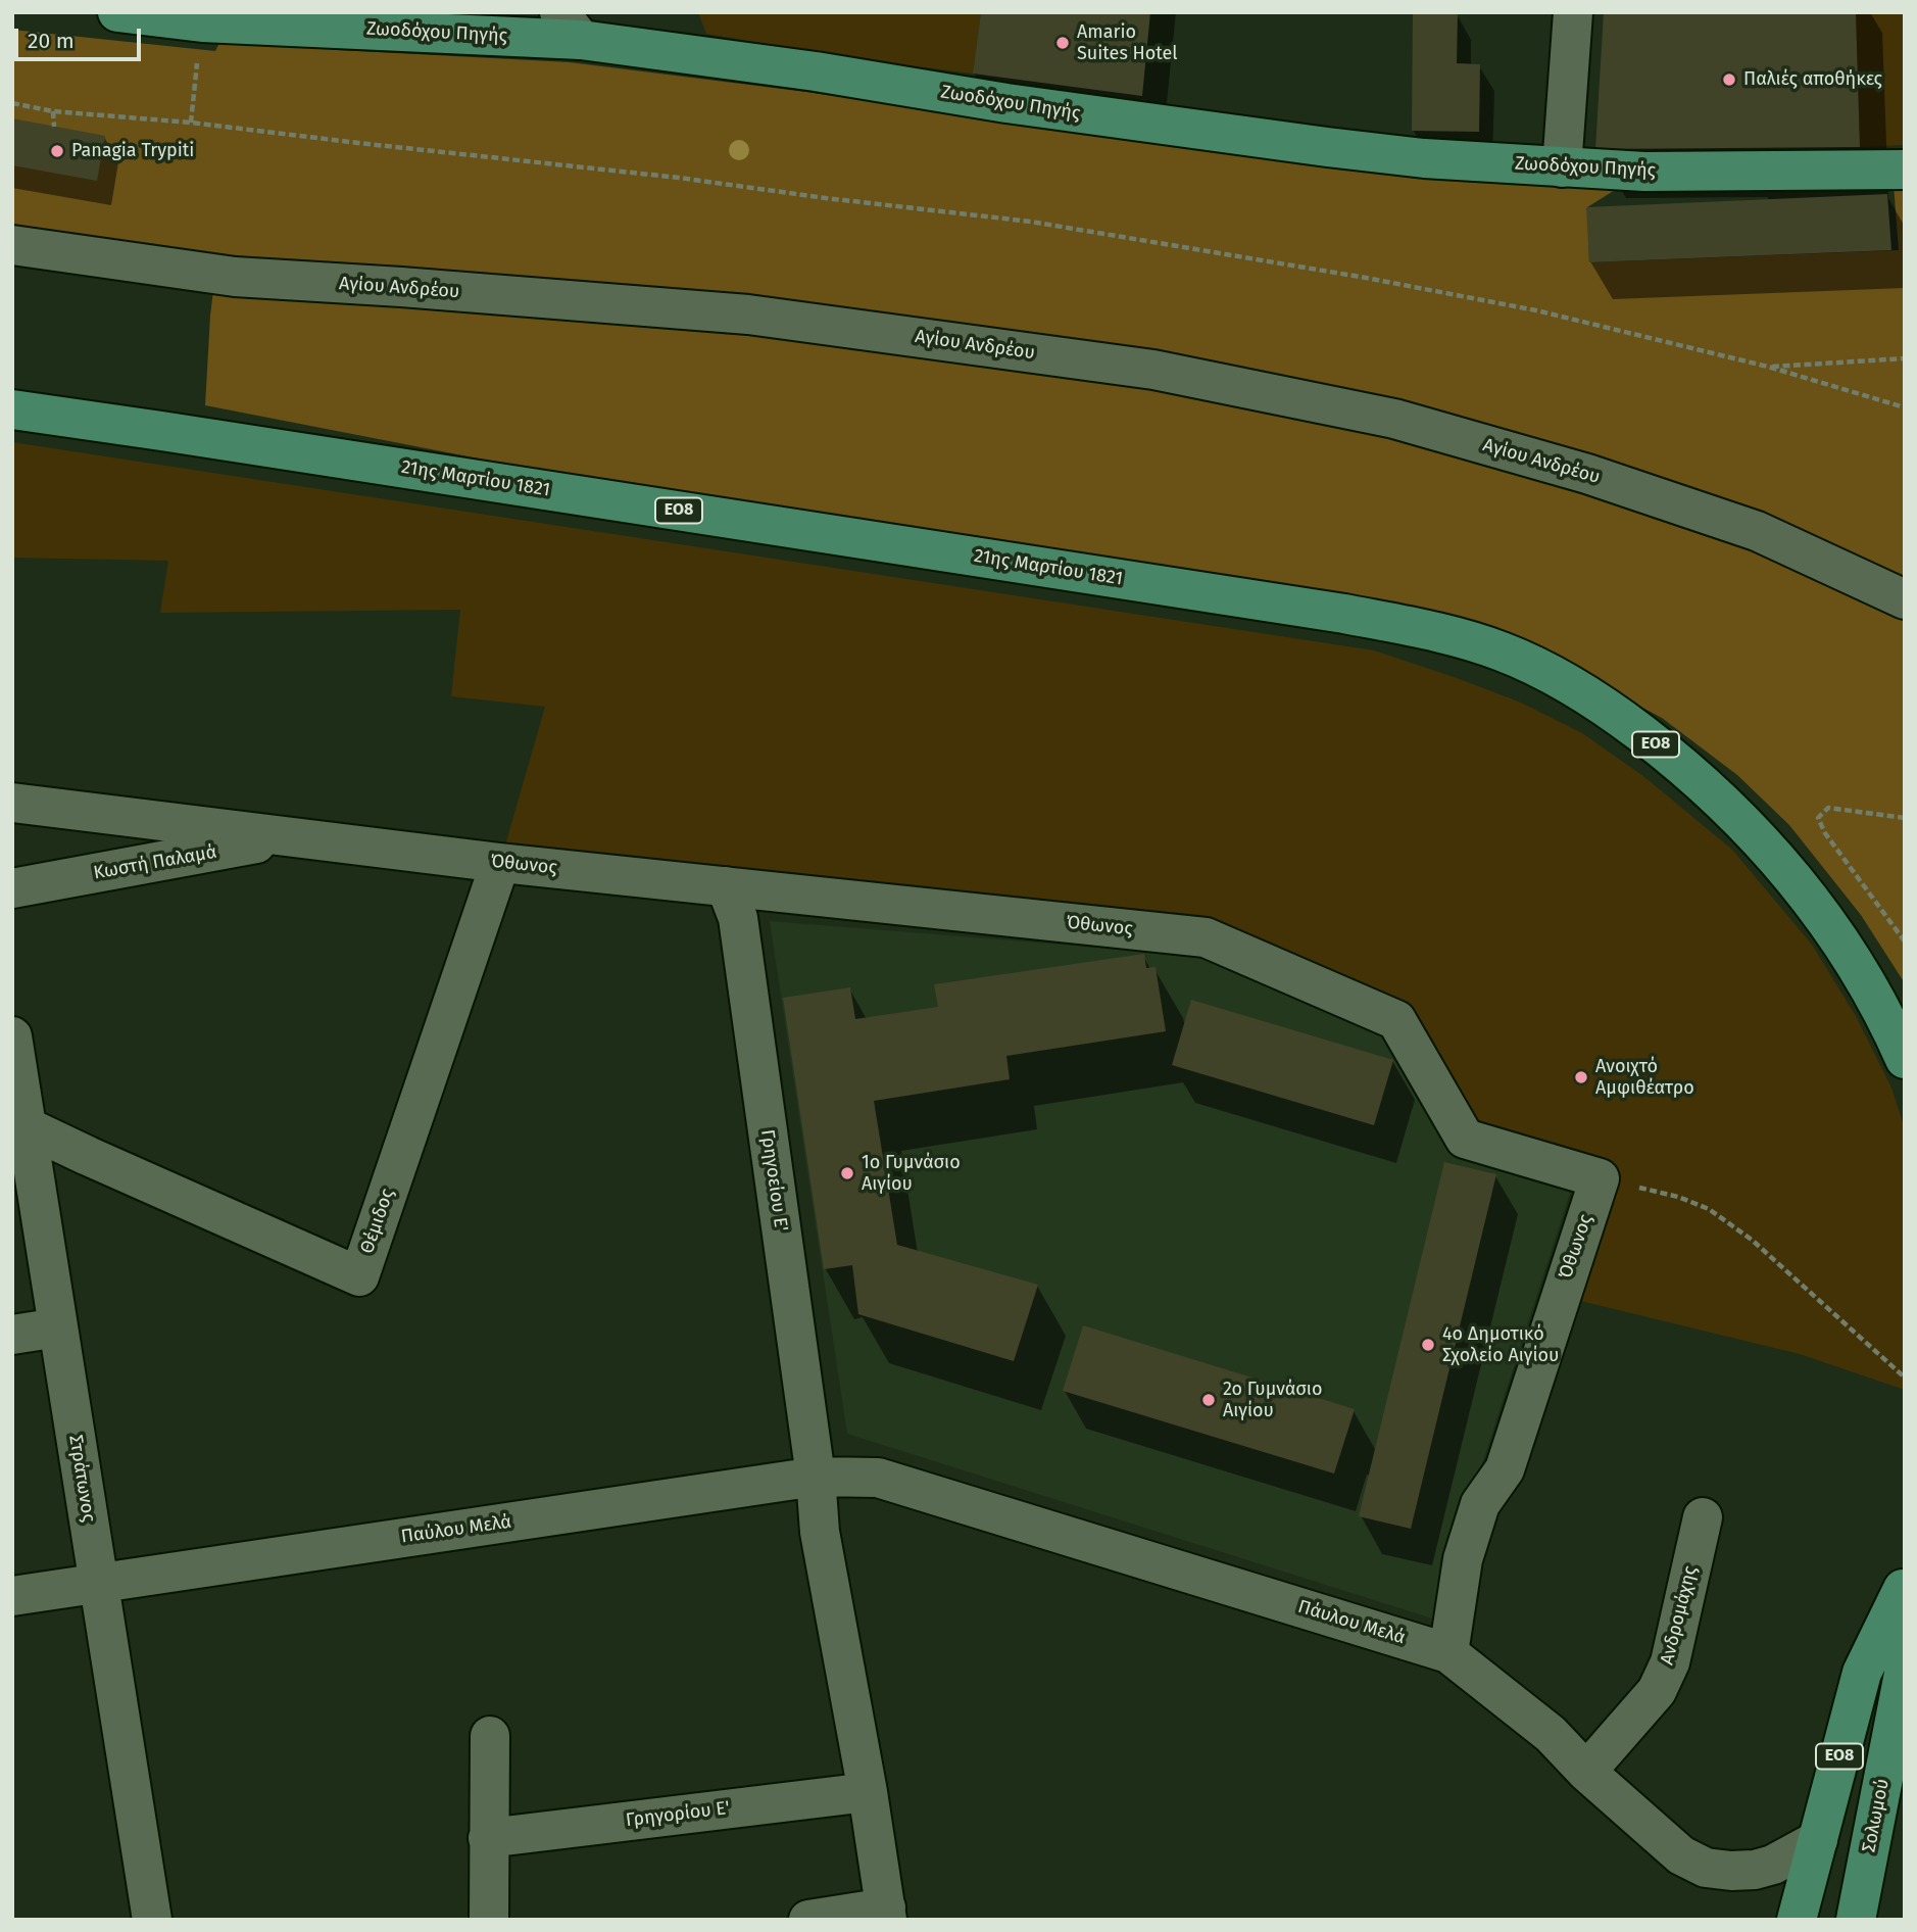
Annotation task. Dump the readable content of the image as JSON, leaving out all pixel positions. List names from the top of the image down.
{
  "streets": {
    "main road": [
      "Ζωοδόχου Πηγής",
      "21ης Μαρτίου 1821",
      "ΕΟ8",
      "Σολωμού"
    ],
    "street": [
      "Αγίου Ανδρέου",
      "Κωστή Παλαμά",
      "Όθωνος",
      "Γρηγοείου Ε'",
      "Θέμιδος",
      "Στράτωνος",
      "Παύλου Μελά",
      "Ανδρομάχης",
      "Πάυλου Μελά",
      "Γρηγορίου Ε'"
    ]
  },
  "crossings": [
    ["Κωστή Παλαμά", "Όθωνος"],
    ["Όθωνος", "Γρηγοείου Ε'"],
    ["Όθωνος", "Θέμιδος"],
    ["Όθωνος", "Πάυλου Μελά"],
    ["Γρηγοείου Ε'", "Παύλου Μελά"],
    ["Γρηγοείου Ε'", "Πάυλου Μελά"],
    ["Θέμιδος", "Στράτωνος"],
    ["Στράτωνος", "Παύλου Μελά"],
    ["Παύλου Μελά", "Πάυλου Μελά"],
    ["Ανδρομάχης", "Πάυλου Μελά"],
    ["Πάυλου Μελά", "Σολωμού"]
  ],
  "places": [
    "Amario Suites Hotel",
    "Παλιές αποθήκες",
    "Panagia Trypiti",
    "Aνοιχτό Aμφιθέατρο",
    "1ο Γυμνάσιο Αιγίου",
    "4ο Δημοτικό Σχολείο Αιγίου",
    "2ο Γυμνάσιο Αιγίου"
  ],
  "scale_bar": "20 m"
}
